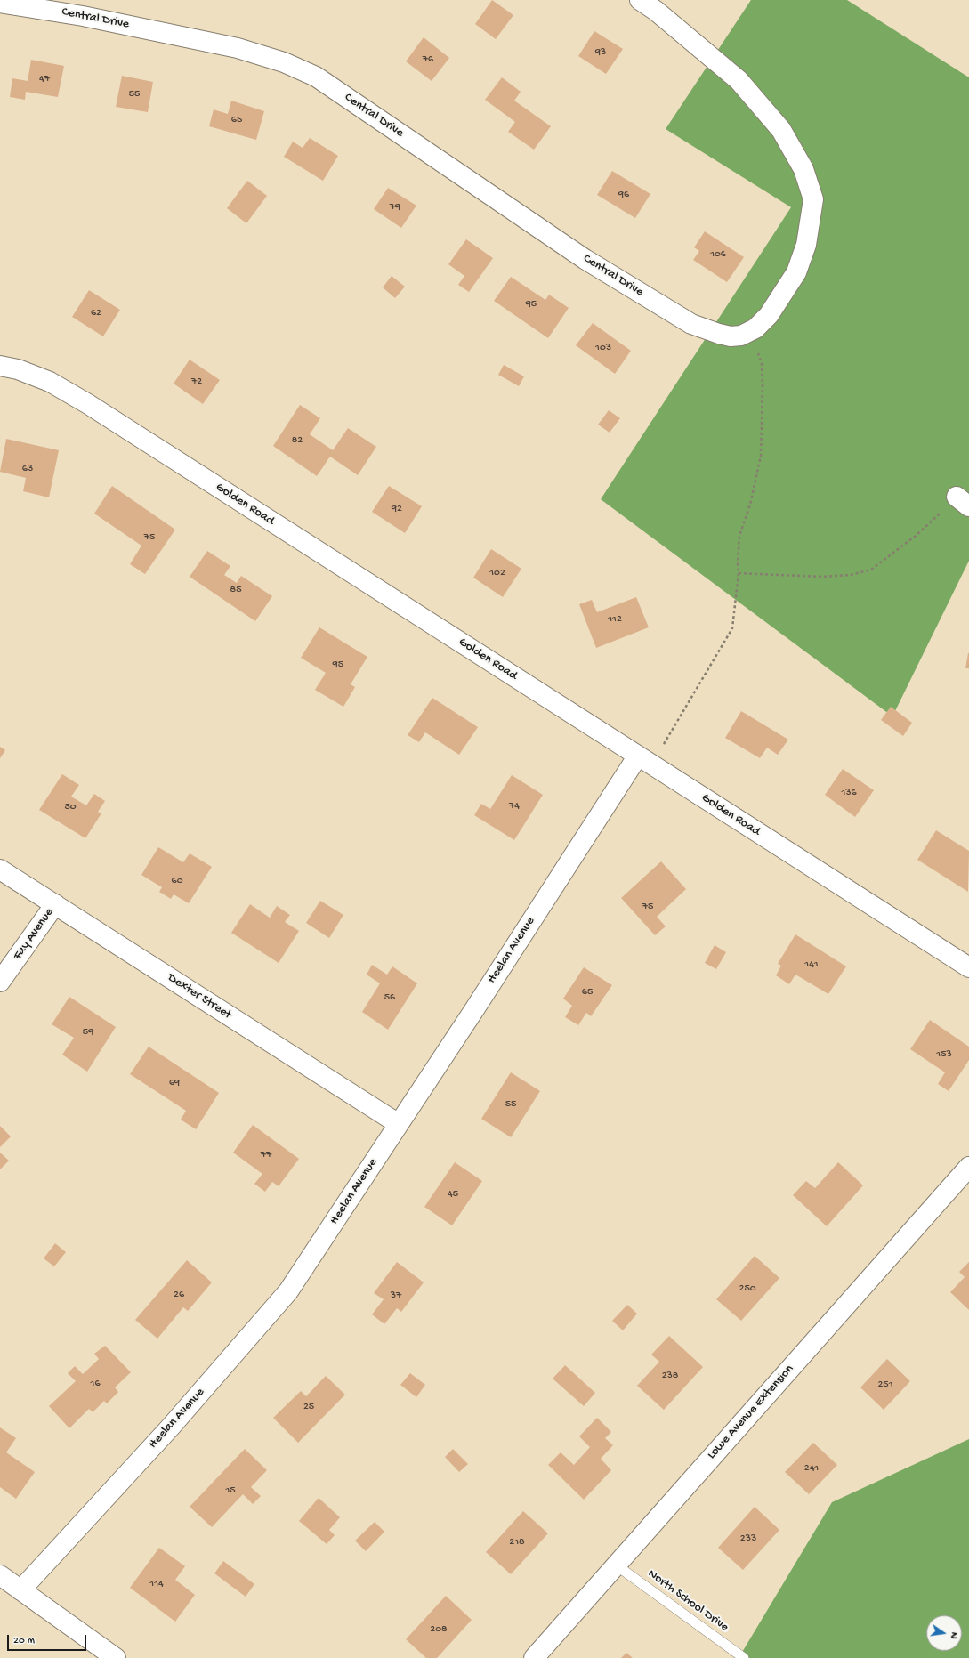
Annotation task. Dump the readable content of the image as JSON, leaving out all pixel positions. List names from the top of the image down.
{
  "streets": {
    "street": [
      "Central Drive",
      "Golden Road",
      "Fay Avenue",
      "Heelan Avenue",
      "Dexter Street",
      "Lowe Avenue Extension"
    ],
    "lane": ["North School Drive"]
  },
  "crossings": [
    ["Golden Road", "Heelan Avenue"],
    ["Fay Avenue", "Dexter Street"],
    ["Heelan Avenue", "Dexter Street"],
    ["Lowe Avenue Extension", "North School Drive"]
  ],
  "house_numbers": [
    "93",
    "76",
    "47",
    "55",
    "65",
    "96",
    "79",
    "106",
    "95",
    "62",
    "103",
    "72",
    "82",
    "63",
    "92",
    "75",
    "102",
    "85",
    "112",
    "95",
    "136",
    "74",
    "50",
    "60",
    "75",
    "141",
    "65",
    "56",
    "59",
    "153",
    "69",
    "55",
    "77",
    "45",
    "250",
    "26",
    "37",
    "238",
    "16",
    "251",
    "25",
    "241",
    "15",
    "233",
    "218",
    "114",
    "208"
  ],
  "scale_bar": "20 m",
  "north": "right"
}
